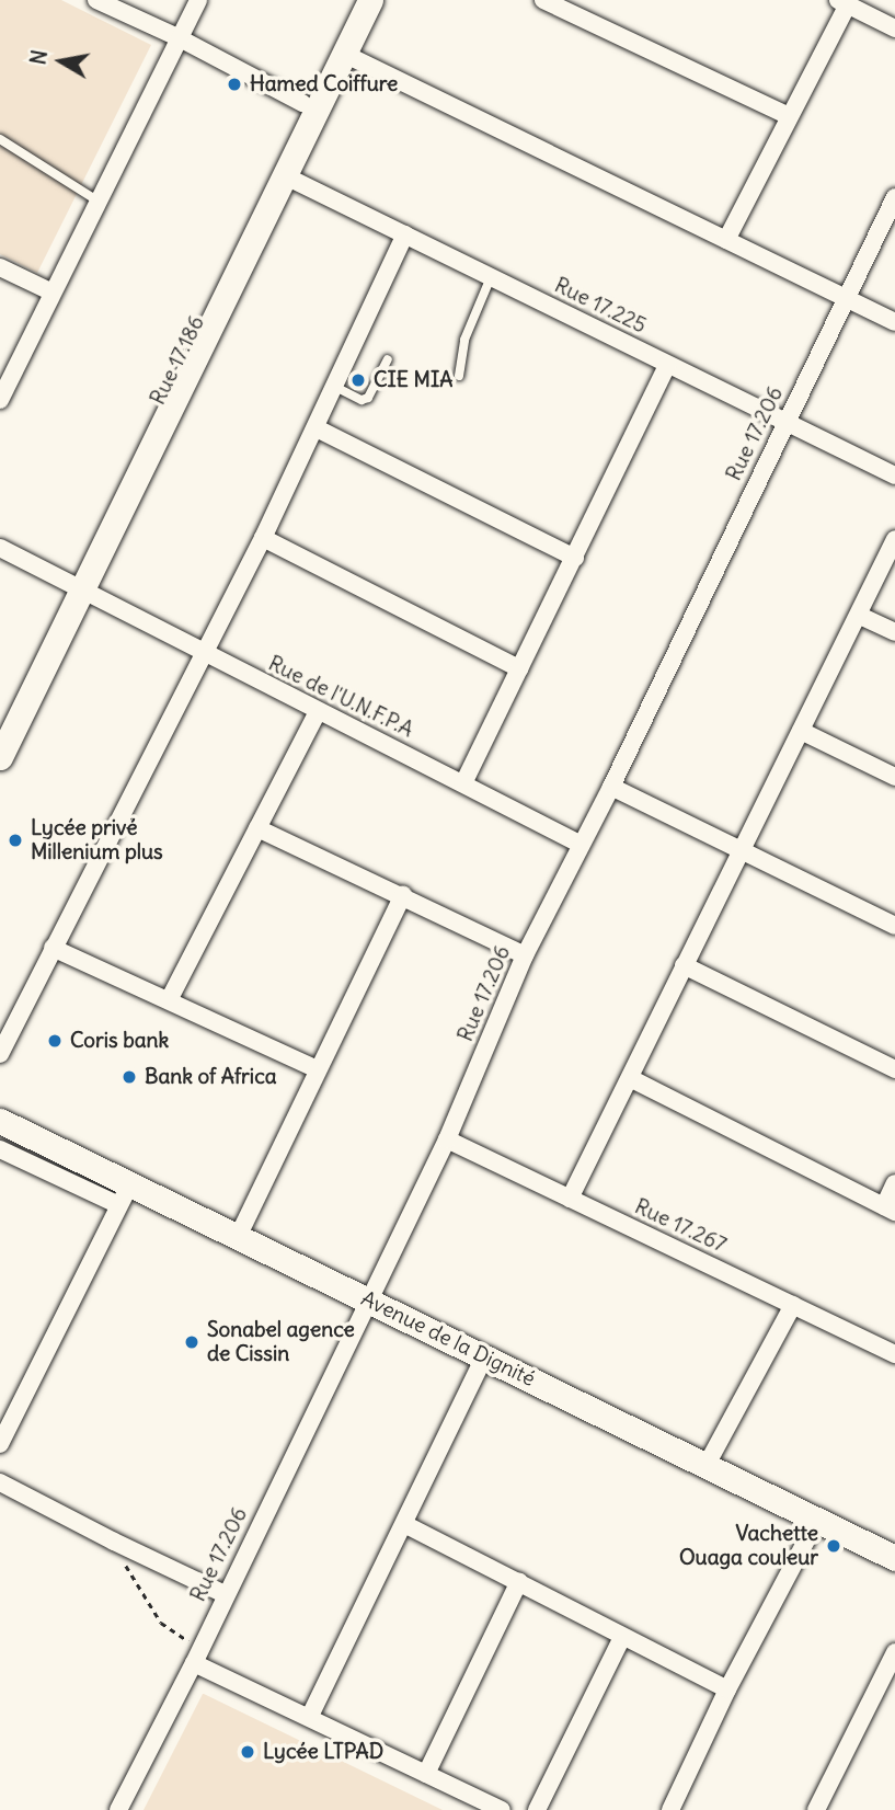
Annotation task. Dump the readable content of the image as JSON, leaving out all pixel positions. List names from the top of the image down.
{
  "streets": {
    "main road": ["Rue 17.186", "Avenue de la Dignité"],
    "street": [
      "Rue 17.225",
      "Rue 17.206",
      "Rue de l'U.N.F.P.A",
      "Rue 17.267"
    ]
  },
  "crossings": [
    ["Rue 17.225", "Rue 17.206"],
    ["Rue 17.186", "Rue de l'U.N.F.P.A"],
    ["Rue 17.206", "Rue de l'U.N.F.P.A"],
    ["Rue 17.206", "Rue 17.267"],
    ["Rue 17.206", "Avenue de la Dignité"]
  ],
  "places": [
    "Hamed Coiffure",
    "CIE MIA",
    "Lycée privé Millenium plus",
    "Coris bank",
    "Bank of Africa",
    "Sonabel agence de Cissin",
    "Vachette Ouaga couleur",
    "Lycée LTPAD"
  ],
  "north": "left"
}
